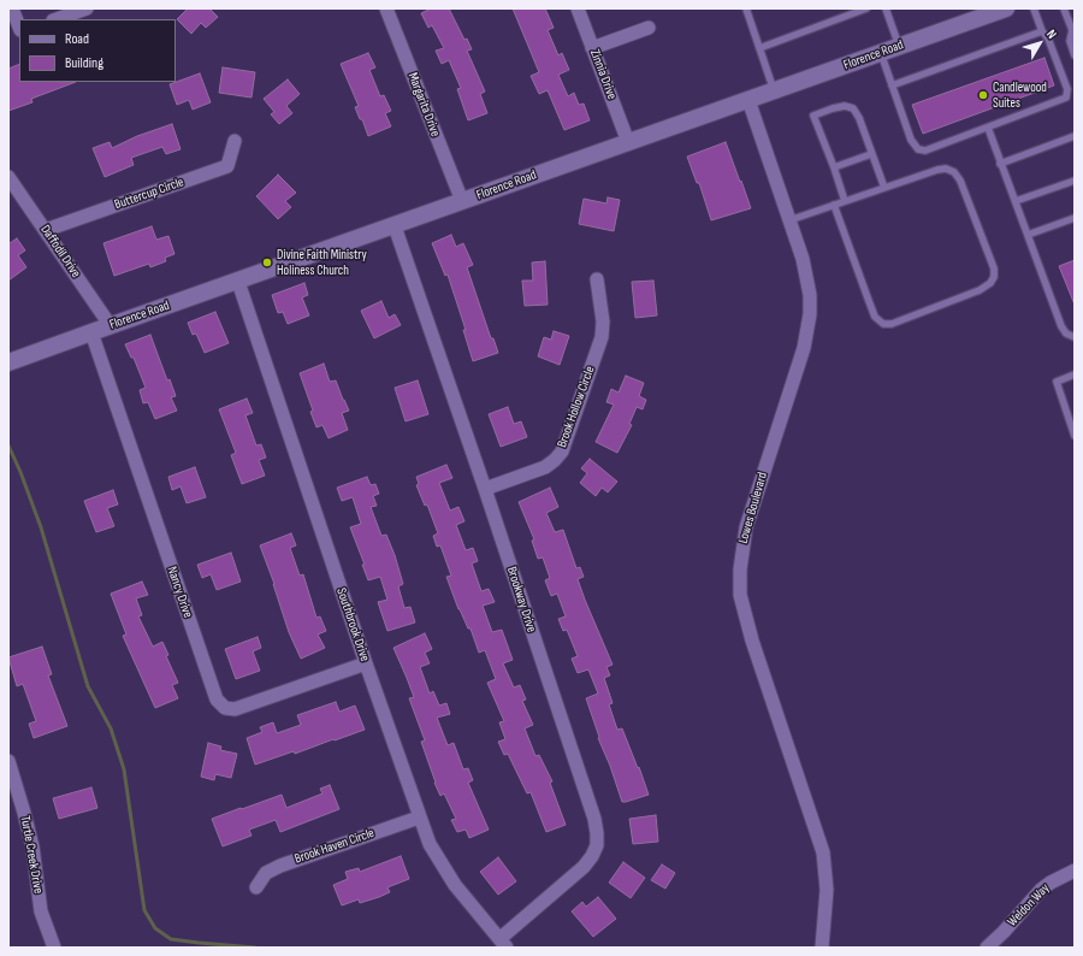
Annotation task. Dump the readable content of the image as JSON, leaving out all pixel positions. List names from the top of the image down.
{
  "streets": {
    "street": [
      "Florence Road",
      "Zinnia Drive",
      "Margarita Drive",
      "Buttercup Circle",
      "Daffodil Drive",
      "Brook Hollow Circle",
      "Lowes Boulevard",
      "Nancy Drive",
      "Brookway Drive",
      "Southbrook Drive",
      "Brook Haven Circle",
      "Turtle Creek Drive",
      "Weldon Way"
    ]
  },
  "crossings": [
    ["Florence Road", "Zinnia Drive"],
    ["Florence Road", "Margarita Drive"],
    ["Florence Road", "Daffodil Drive"],
    ["Florence Road", "Lowes Boulevard"],
    ["Florence Road", "Nancy Drive"],
    ["Florence Road", "Brookway Drive"],
    ["Florence Road", "Southbrook Drive"],
    ["Buttercup Circle", "Daffodil Drive"],
    ["Brook Hollow Circle", "Brookway Drive"],
    ["Nancy Drive", "Southbrook Drive"],
    ["Brookway Drive", "Southbrook Drive"],
    ["Southbrook Drive", "Brook Haven Circle"]
  ],
  "places": ["Candlewood Suites", "Divine Faith Ministry Holiness Church"],
  "legend": ["Road", "Building"],
  "north": "top right"
}
